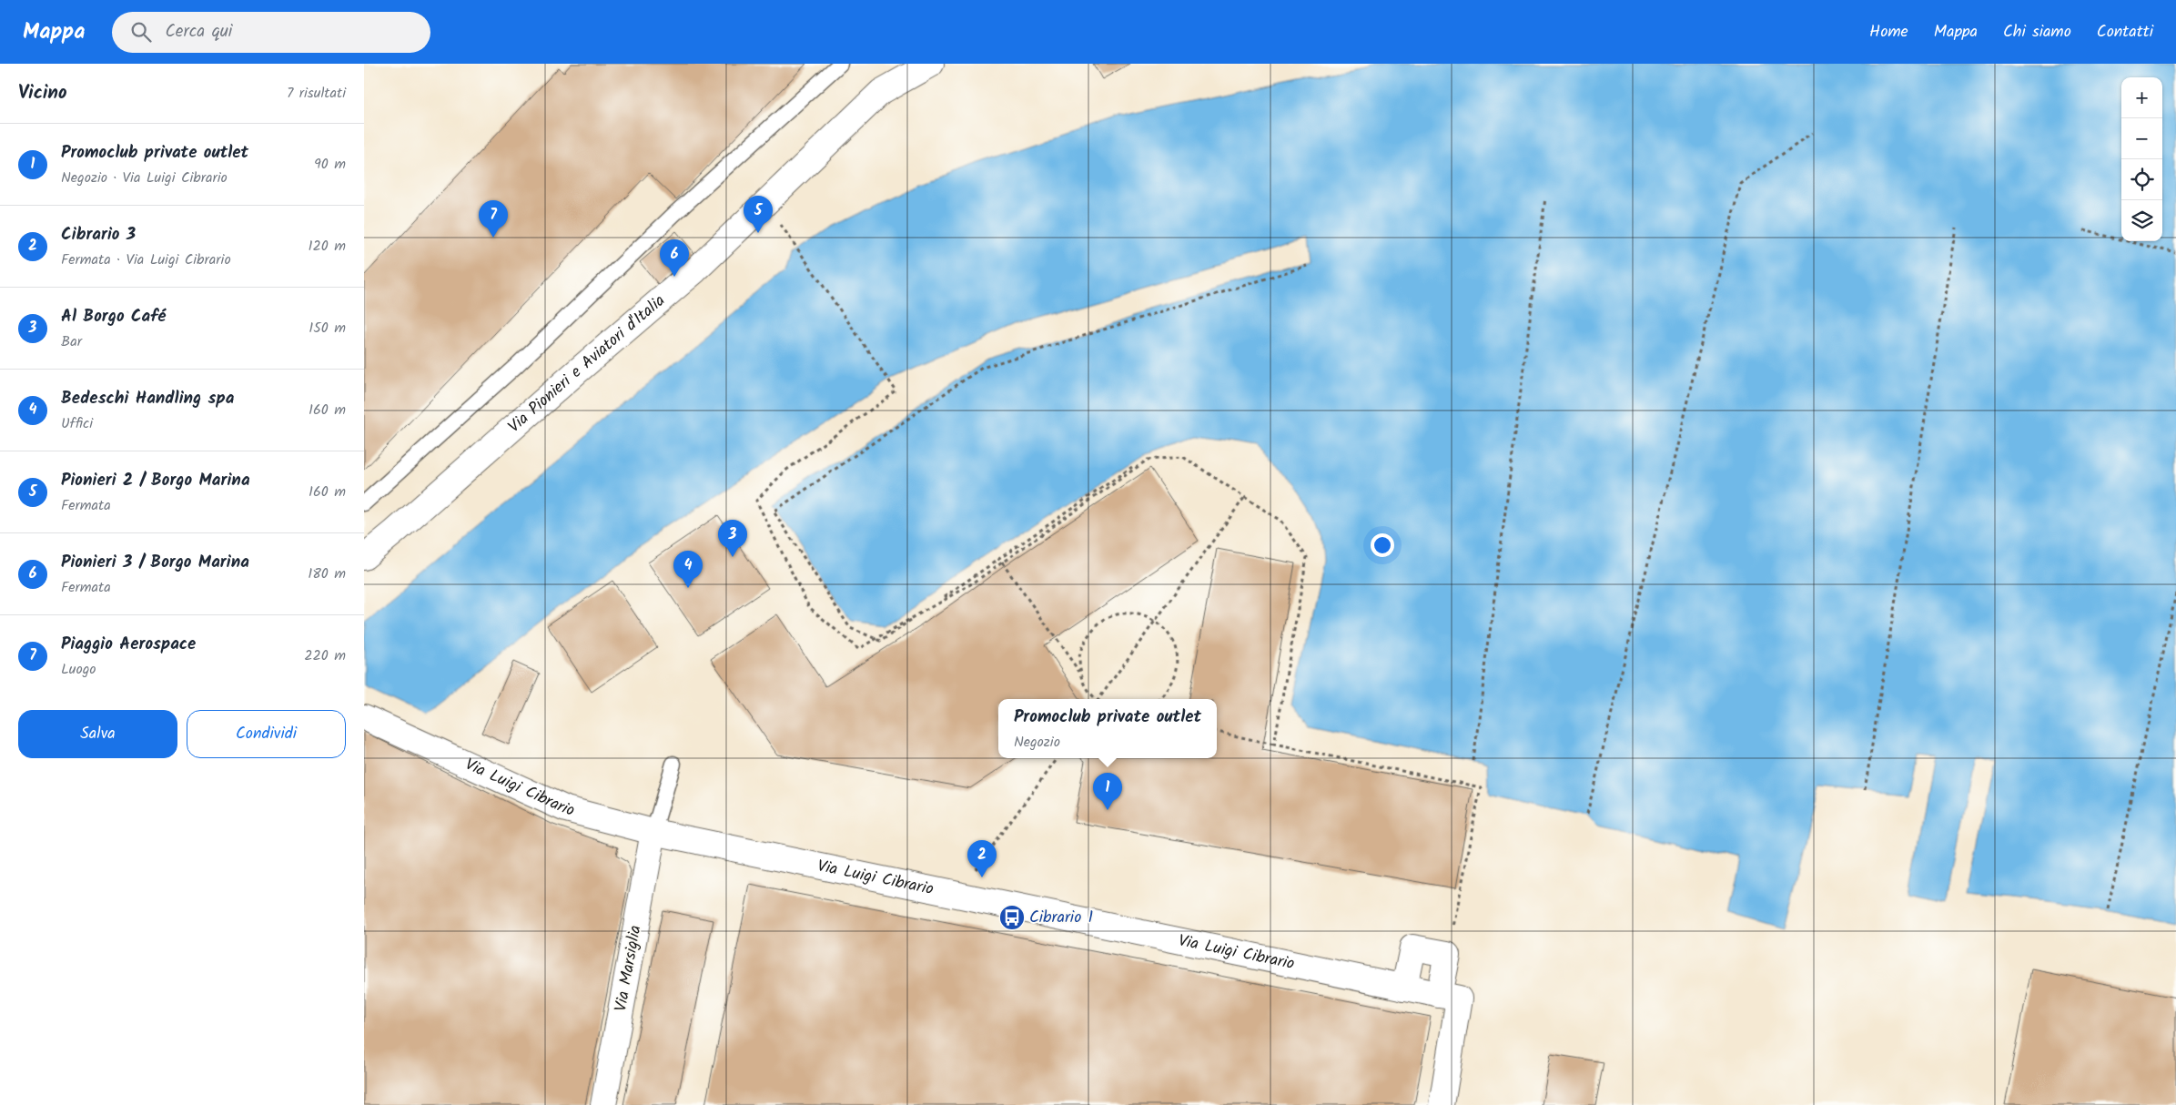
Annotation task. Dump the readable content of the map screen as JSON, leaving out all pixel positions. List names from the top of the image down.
{
  "streets": {
    "street": ["Via Pionieri e Aviatori d'Italia", "Via Luigi Cibrario", "Via Marsiglia"]
  },
  "crossings": [
    ["Via Luigi Cibrario", "Via Marsiglia"]
  ],
  "places": {
    "bus stop": ["Cibrario 1"]
  },
  "page": {
    "header": "Mappa",
    "search": "Cerca qui",
    "nav": [
      "Home",
      "Mappa",
      "Chi siamo",
      "Contatti"
    ],
    "heading": ["Vicino", "7 risultati"],
    "map_buttons": ["+", "−"],
    "list": [
      {
        "mark": "1",
        "name": "Promoclub private outlet",
        "note": "Negozio · Via Luigi Cibrario",
        "value": "90 m"
      },
      {
        "mark": "2",
        "name": "Cibrario 3",
        "note": "Fermata · Via Luigi Cibrario",
        "value": "120 m"
      },
      {
        "mark": "3",
        "name": "Al Borgo Café",
        "note": "Bar",
        "value": "150 m"
      },
      {
        "mark": "4",
        "name": "Bedeschi Handling spa",
        "note": "Uffici",
        "value": "160 m"
      },
      {
        "mark": "5",
        "name": "Pionieri 2 / Borgo Marina",
        "note": "Fermata",
        "value": "160 m"
      },
      {
        "mark": "6",
        "name": "Pionieri 3 / Borgo Marina",
        "note": "Fermata",
        "value": "180 m"
      },
      {
        "mark": "7",
        "name": "Piaggio Aerospace",
        "note": "Luogo",
        "value": "220 m"
      }
    ],
    "pins": [
      "5",
      "7",
      "6",
      "3",
      "4",
      "1",
      "2"
    ],
    "buttons": ["Salva", "Condividi"],
    "popup": ["Promoclub private outlet", "Negozio"]
  }
}
